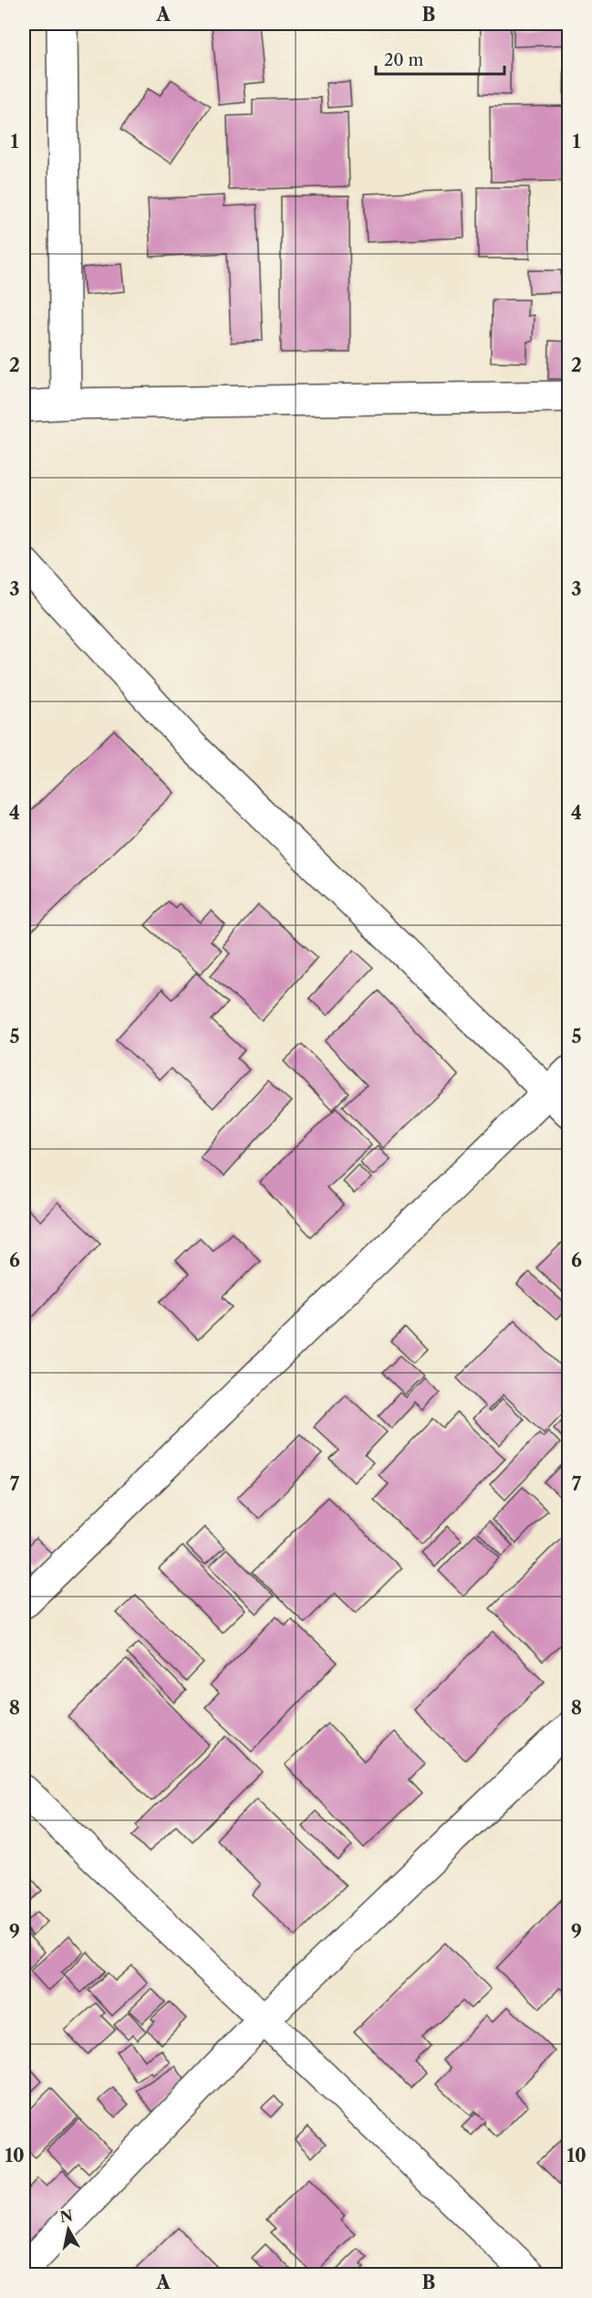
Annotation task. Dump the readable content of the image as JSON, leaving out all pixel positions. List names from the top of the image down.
{
  "scale_bar": "20 m",
  "north": "top",
  "grid": {
    "columns": ["A", "B"],
    "rows": [
      "1",
      "2",
      "3",
      "4",
      "5",
      "6",
      "7",
      "8",
      "9",
      "10"
    ]
  }
}
